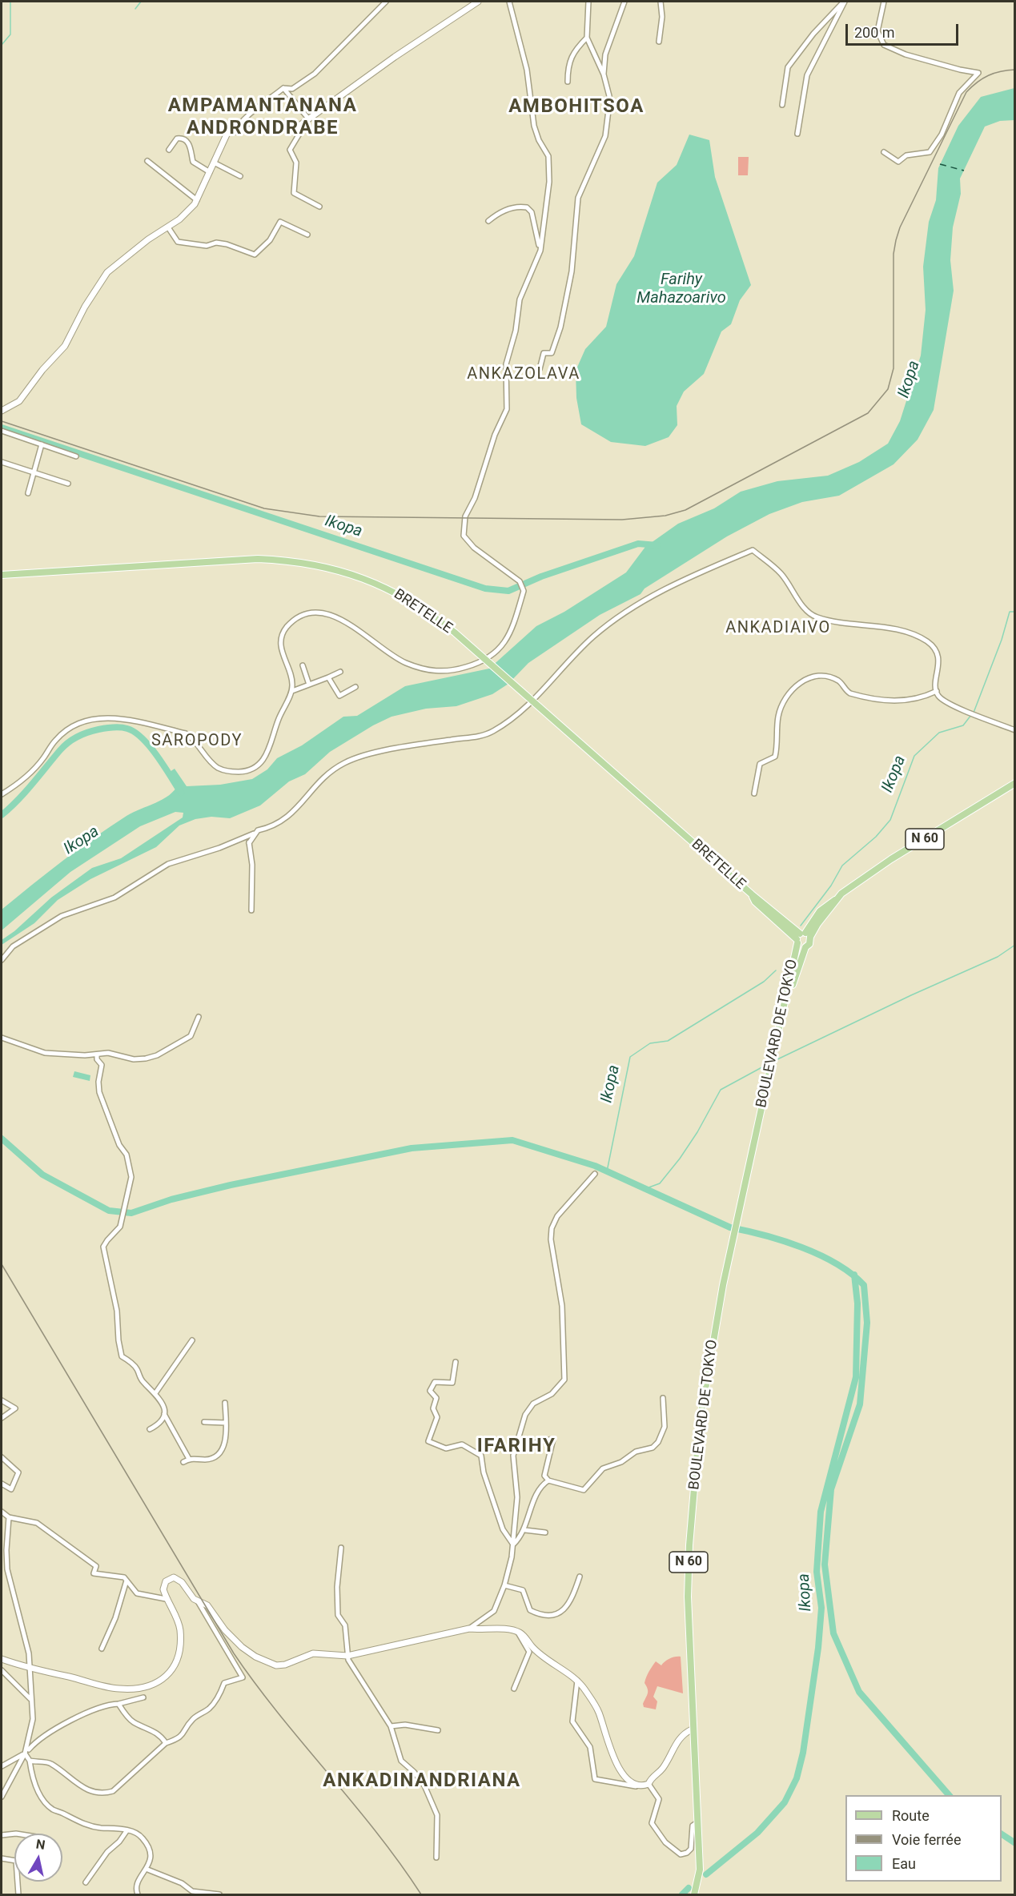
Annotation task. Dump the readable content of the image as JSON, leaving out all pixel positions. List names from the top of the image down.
{
  "streets": {
    "main road": ["BRETELLE", "N 60", "BOULEVARD DE TOKYO"]
  },
  "crossings": [
    ["BRETELLE", "BOULEVARD DE TOKYO"]
  ],
  "districts": [
    "AMPAMANTANANA ANDRONDRABE",
    "AMBOHITSOA",
    "ANKAZOLAVA",
    "ANKADIAIVO",
    "SAROPODY",
    "IFARIHY",
    "ANKADINANDRIANA"
  ],
  "water": ["Farihy Mahazoarivo", "Ikopa"],
  "legend": ["Route", "Voie ferrée", "Eau"],
  "scale_bar": "200 m",
  "north": "top"
}
